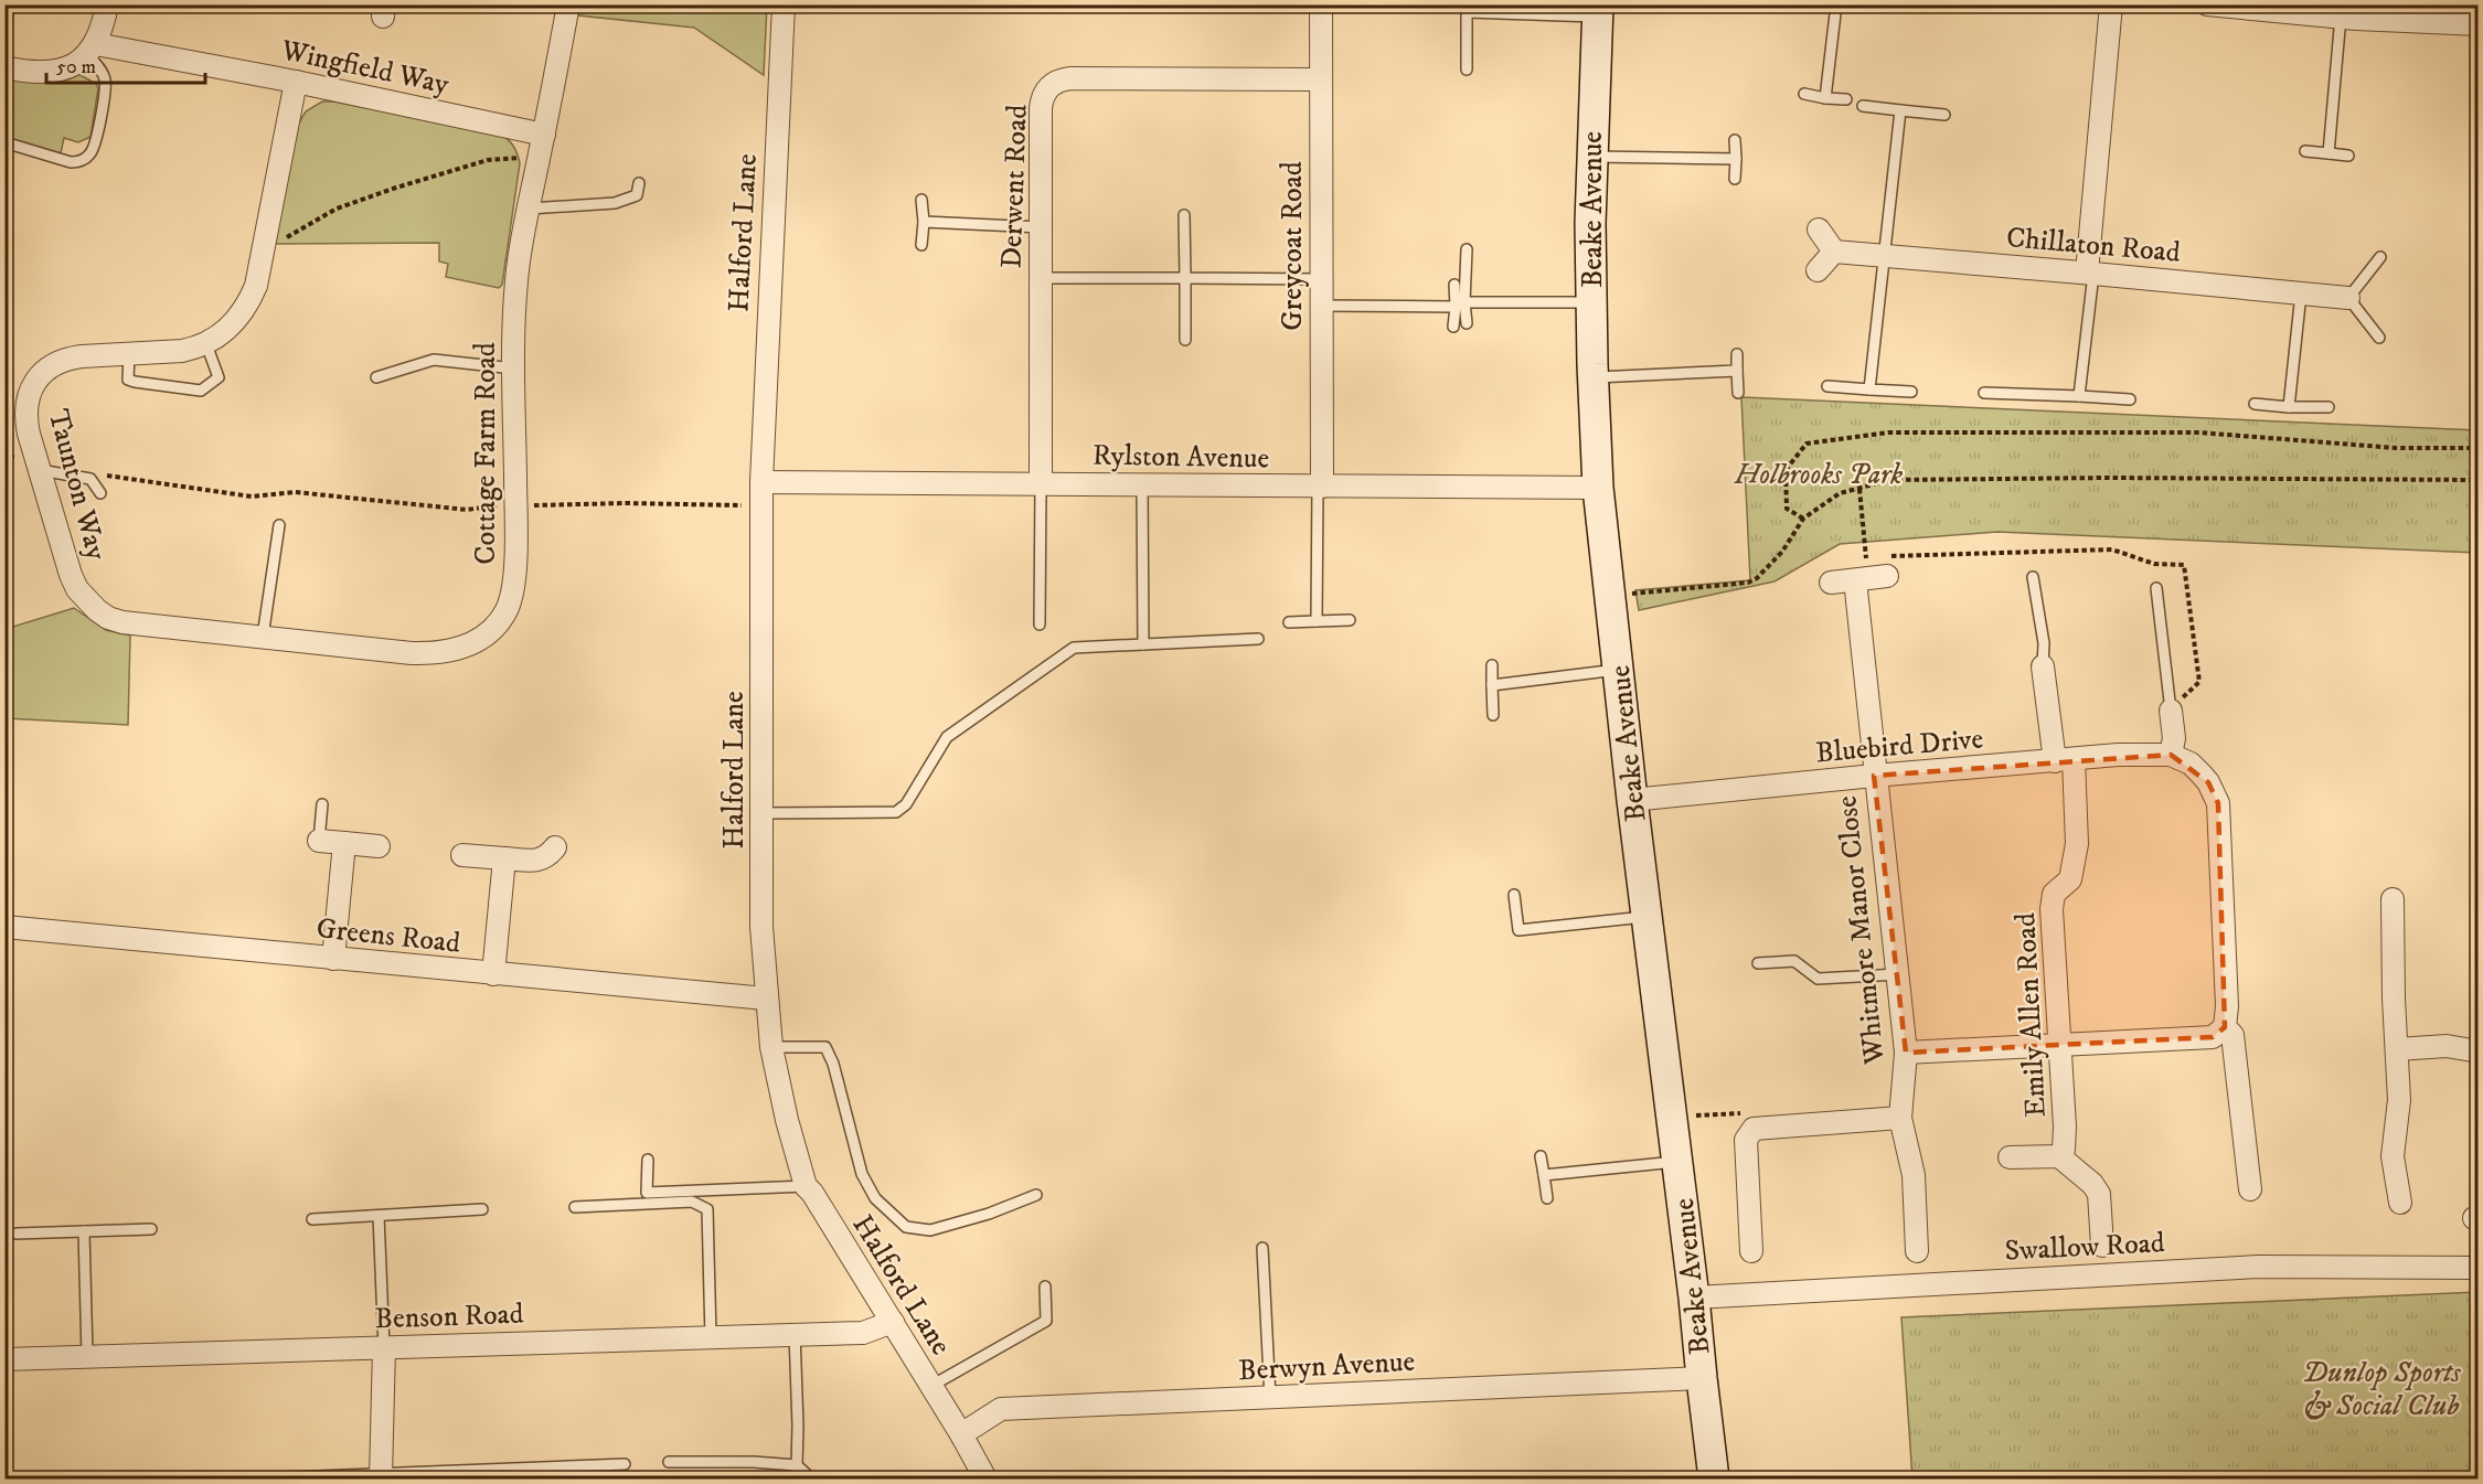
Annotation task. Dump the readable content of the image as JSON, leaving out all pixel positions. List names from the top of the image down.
{
  "streets": {
    "street": [
      "Wingfield Way",
      "Derwent Road",
      "Beake Avenue",
      "Halford Lane",
      "Chillaton Road",
      "Greycoat Road",
      "Cottage Farm Road",
      "Rylston Avenue",
      "Taunton Way",
      "Bluebird Drive",
      "Whitmore Manor Close",
      "Greens Road",
      "Emily Allen Road",
      "Swallow Road",
      "Benson Road",
      "Berwyn Avenue"
    ]
  },
  "crossings": [
    ["Wingfield Way", "Cottage Farm Road"],
    ["Wingfield Way", "Taunton Way"],
    ["Derwent Road", "Greycoat Road"],
    ["Derwent Road", "Rylston Avenue"],
    ["Beake Avenue", "Rylston Avenue"],
    ["Beake Avenue", "Bluebird Drive"],
    ["Beake Avenue", "Swallow Road"],
    ["Beake Avenue", "Berwyn Avenue"],
    ["Halford Lane", "Rylston Avenue"],
    ["Halford Lane", "Greens Road"],
    ["Halford Lane", "Benson Road"],
    ["Halford Lane", "Berwyn Avenue"],
    ["Greycoat Road", "Rylston Avenue"],
    ["Cottage Farm Road", "Taunton Way"],
    ["Bluebird Drive", "Whitmore Manor Close"],
    ["Bluebird Drive", "Emily Allen Road"]
  ],
  "parks": ["Holbrooks Park", "Dunlop Sports & Social Club"],
  "scale_bar": "50 m"
}
